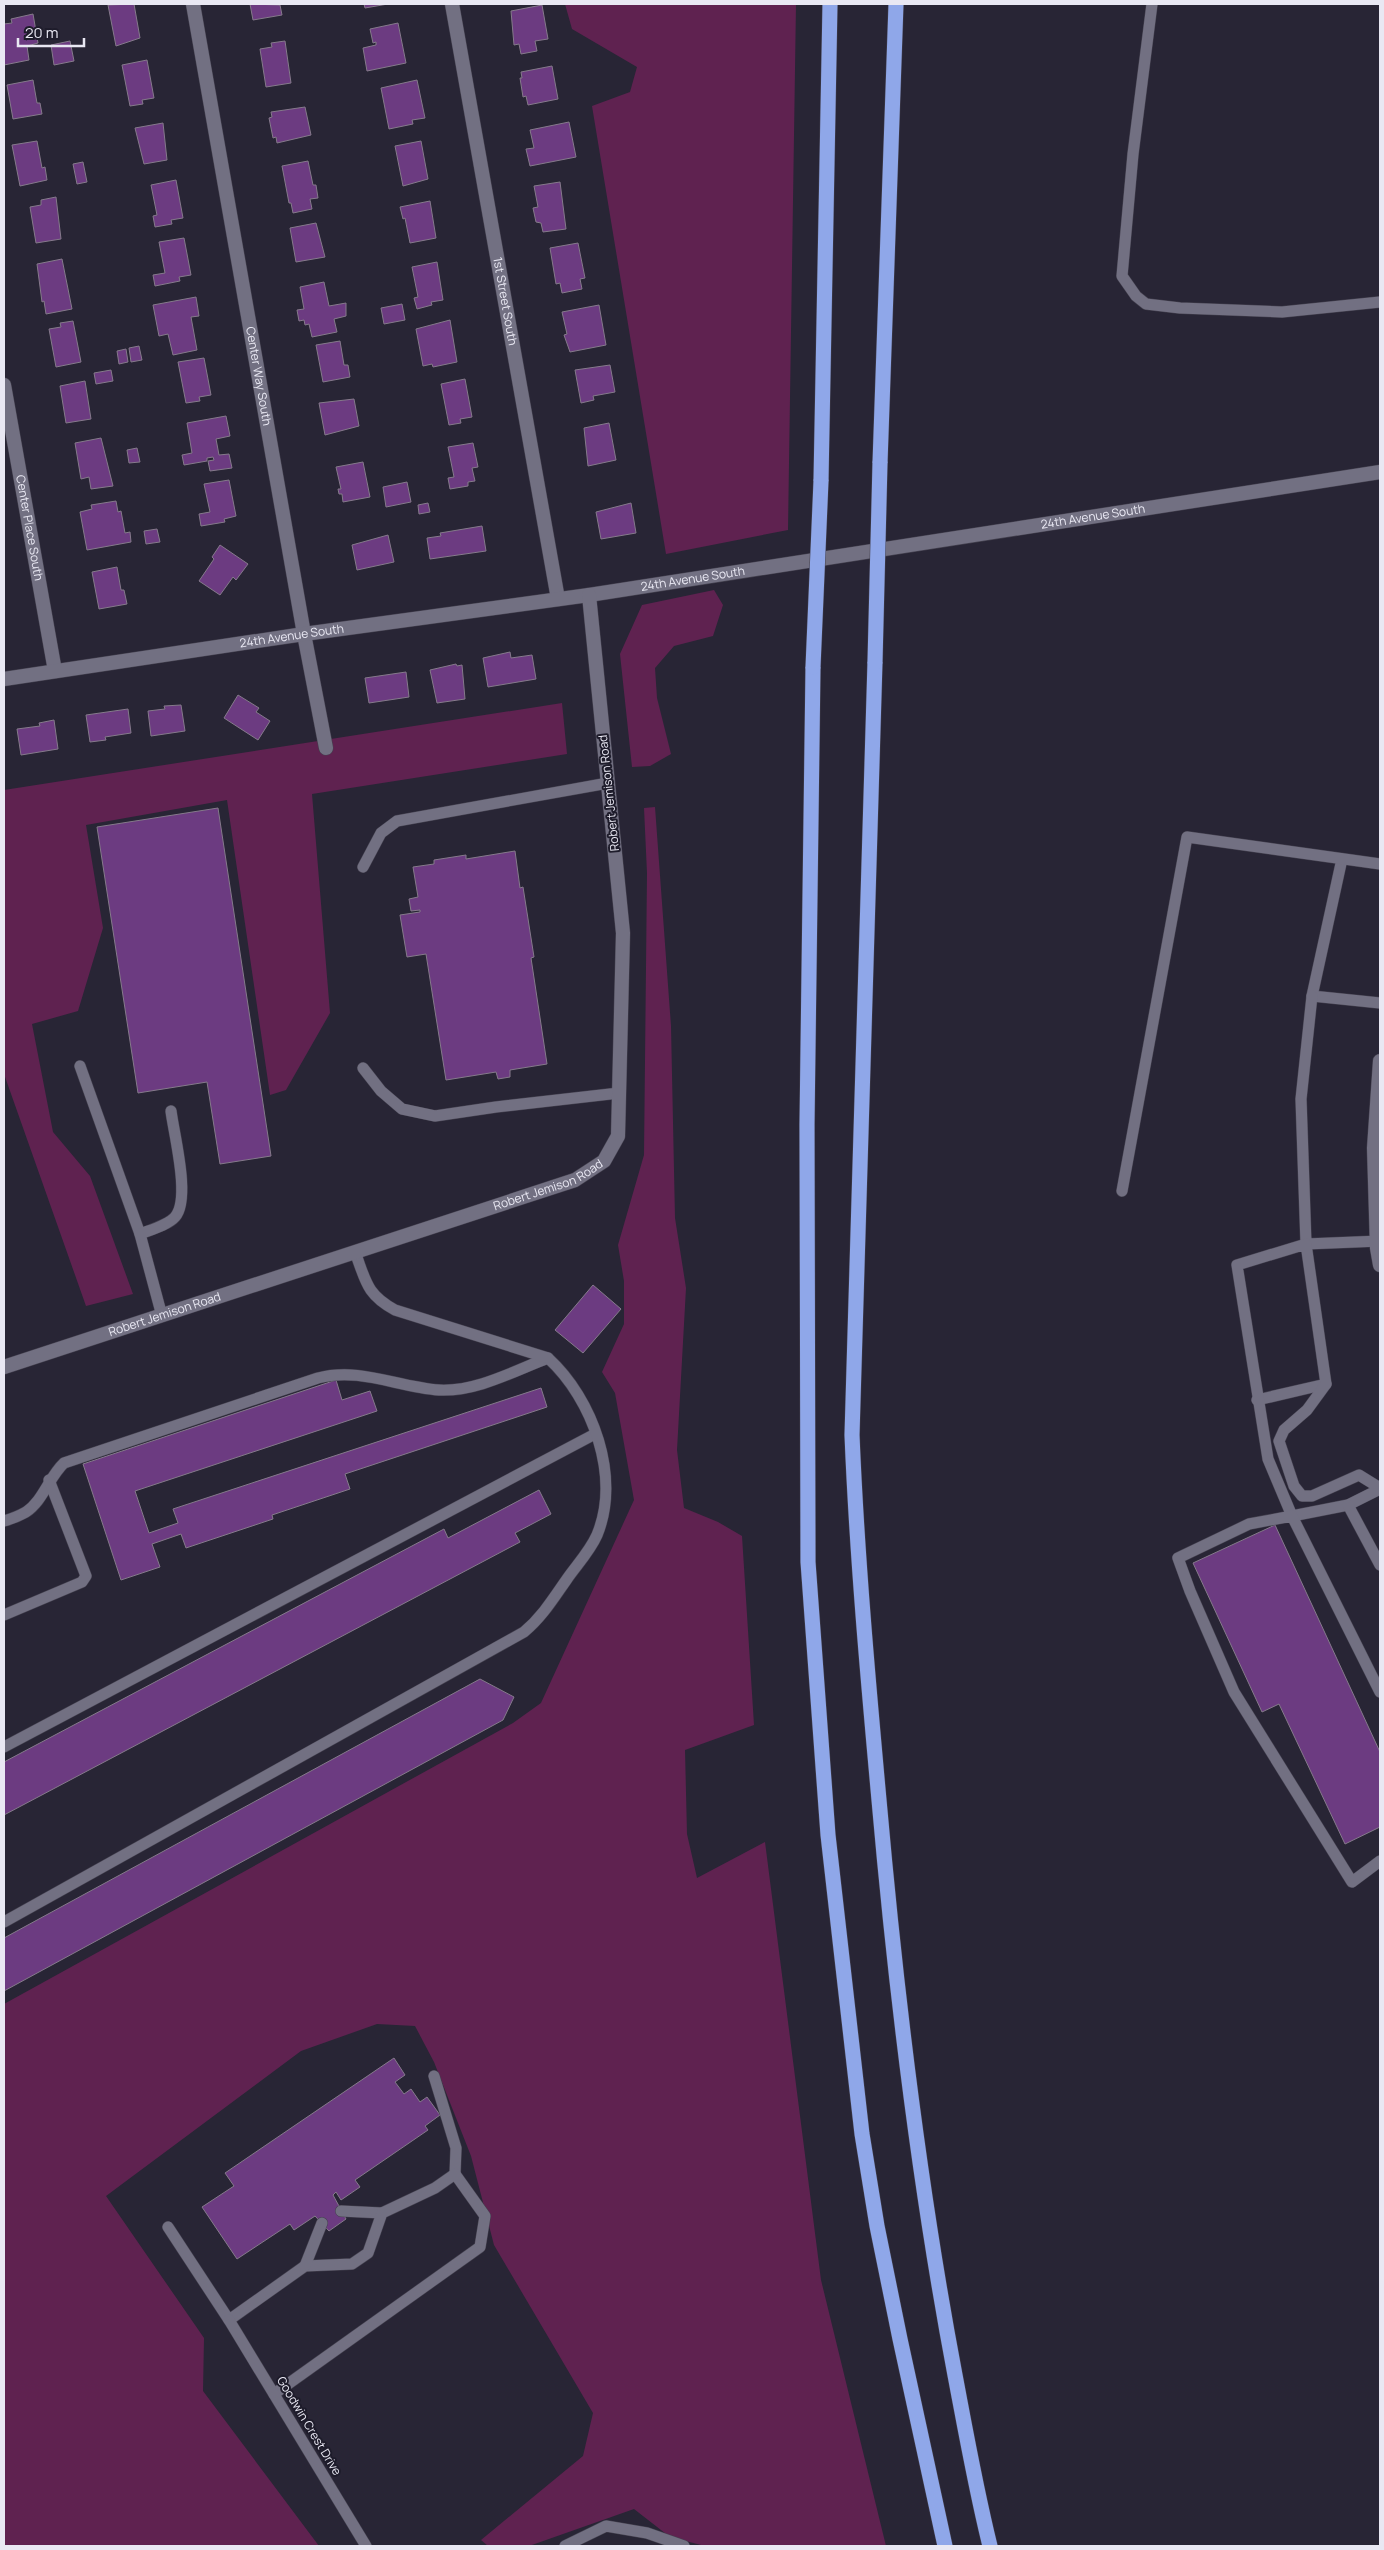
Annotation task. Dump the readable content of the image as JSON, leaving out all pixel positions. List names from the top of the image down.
{
  "streets": {
    "street": [
      "1st Street South",
      "Center Way South",
      "24th Avenue South",
      "Center Place South",
      "Robert Jemison Road"
    ],
    "lane": ["Goodwin Crest Drive"]
  },
  "crossings": [
    ["1st Street South", "24th Avenue South"],
    ["Center Way South", "24th Avenue South"],
    ["24th Avenue South", "Center Place South"],
    ["24th Avenue South", "Robert Jemison Road"]
  ],
  "scale_bar": "20 m"
}
